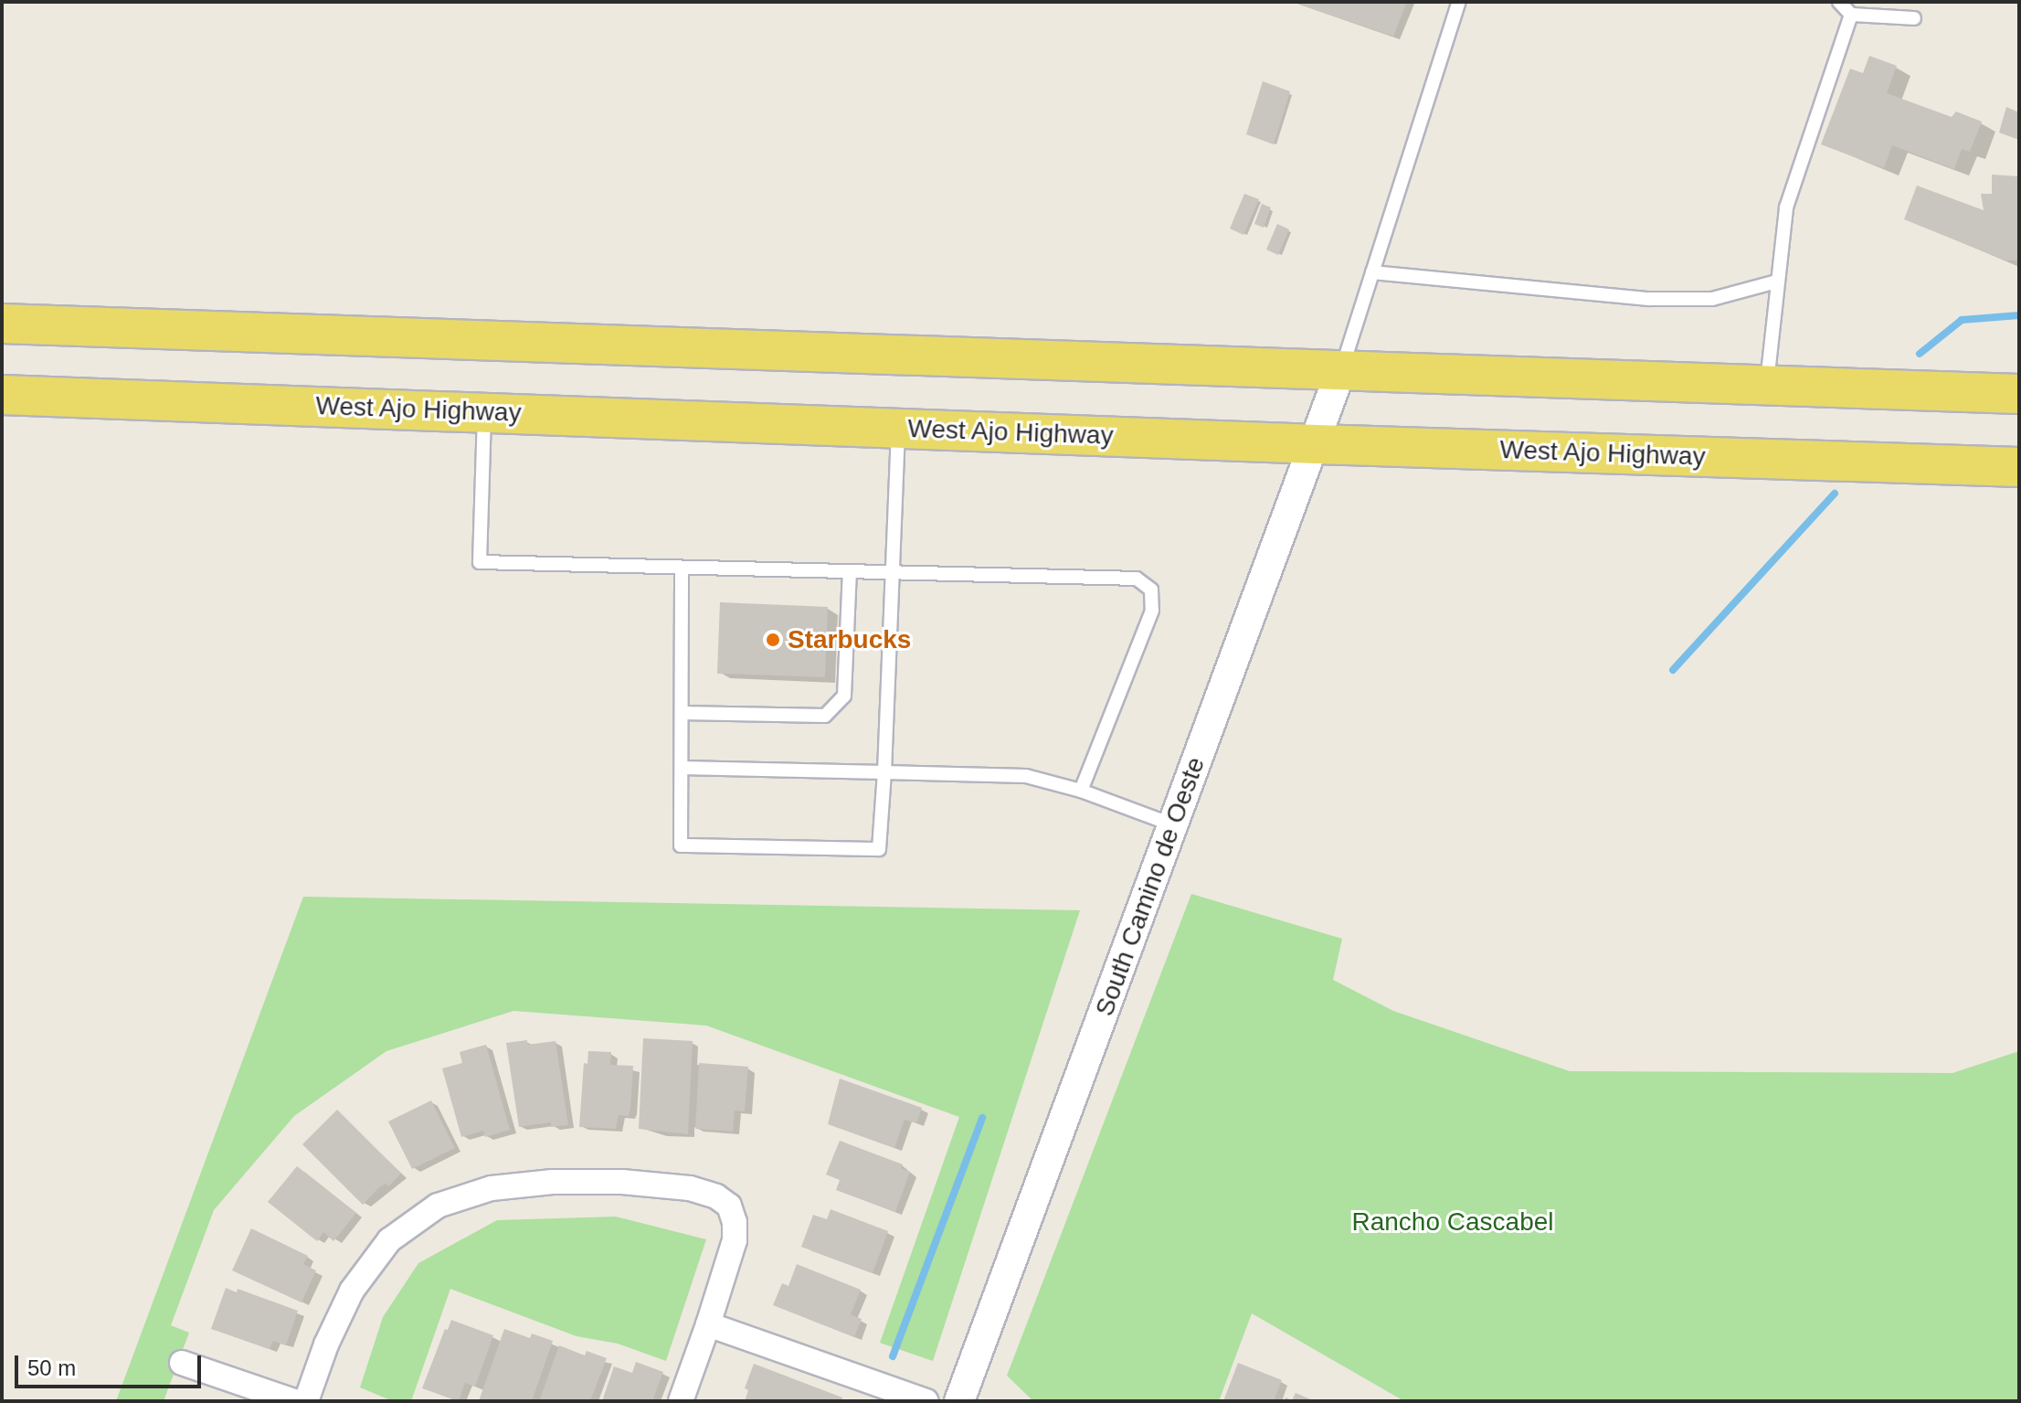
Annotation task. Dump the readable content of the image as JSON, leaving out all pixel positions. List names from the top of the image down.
{
  "streets": {
    "main road": ["West Ajo Highway"],
    "street": ["South Camino de Oeste"]
  },
  "crossings": [
    ["West Ajo Highway", "South Camino de Oeste"]
  ],
  "parks": ["Rancho Cascabel"],
  "places": ["Starbucks"],
  "scale_bar": "50 m"
}
